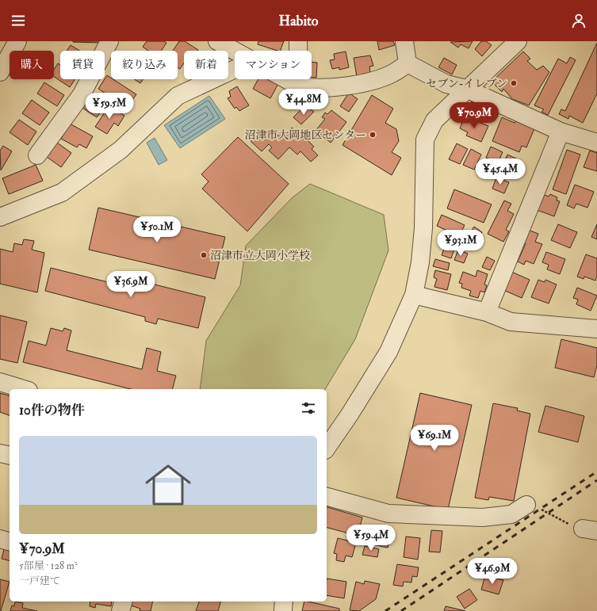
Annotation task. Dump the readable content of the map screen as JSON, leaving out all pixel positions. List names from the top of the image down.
{
  "places": ["セブン-イレブン", "沼津市大岡地区センター", "沼津市立大岡小学校"],
  "page": {
    "header": "Habito",
    "chip": [
      "購入",
      "賃貸",
      "絞り込み",
      "新着",
      "マンション"
    ],
    "price": [
      "¥44.8M",
      "¥59.5M",
      "¥70.9M",
      "¥45.4M",
      "¥50.1M",
      "¥93.1M",
      "¥36.9M",
      "¥69.1M",
      "¥59.4M",
      "¥46.9M"
    ],
    "heading": "10件の物件",
    "list": [
      {
        "name": "¥70.9M",
        "note": "5部屋 · 128 m² · 一戸建て"
      }
    ]
  }
}
